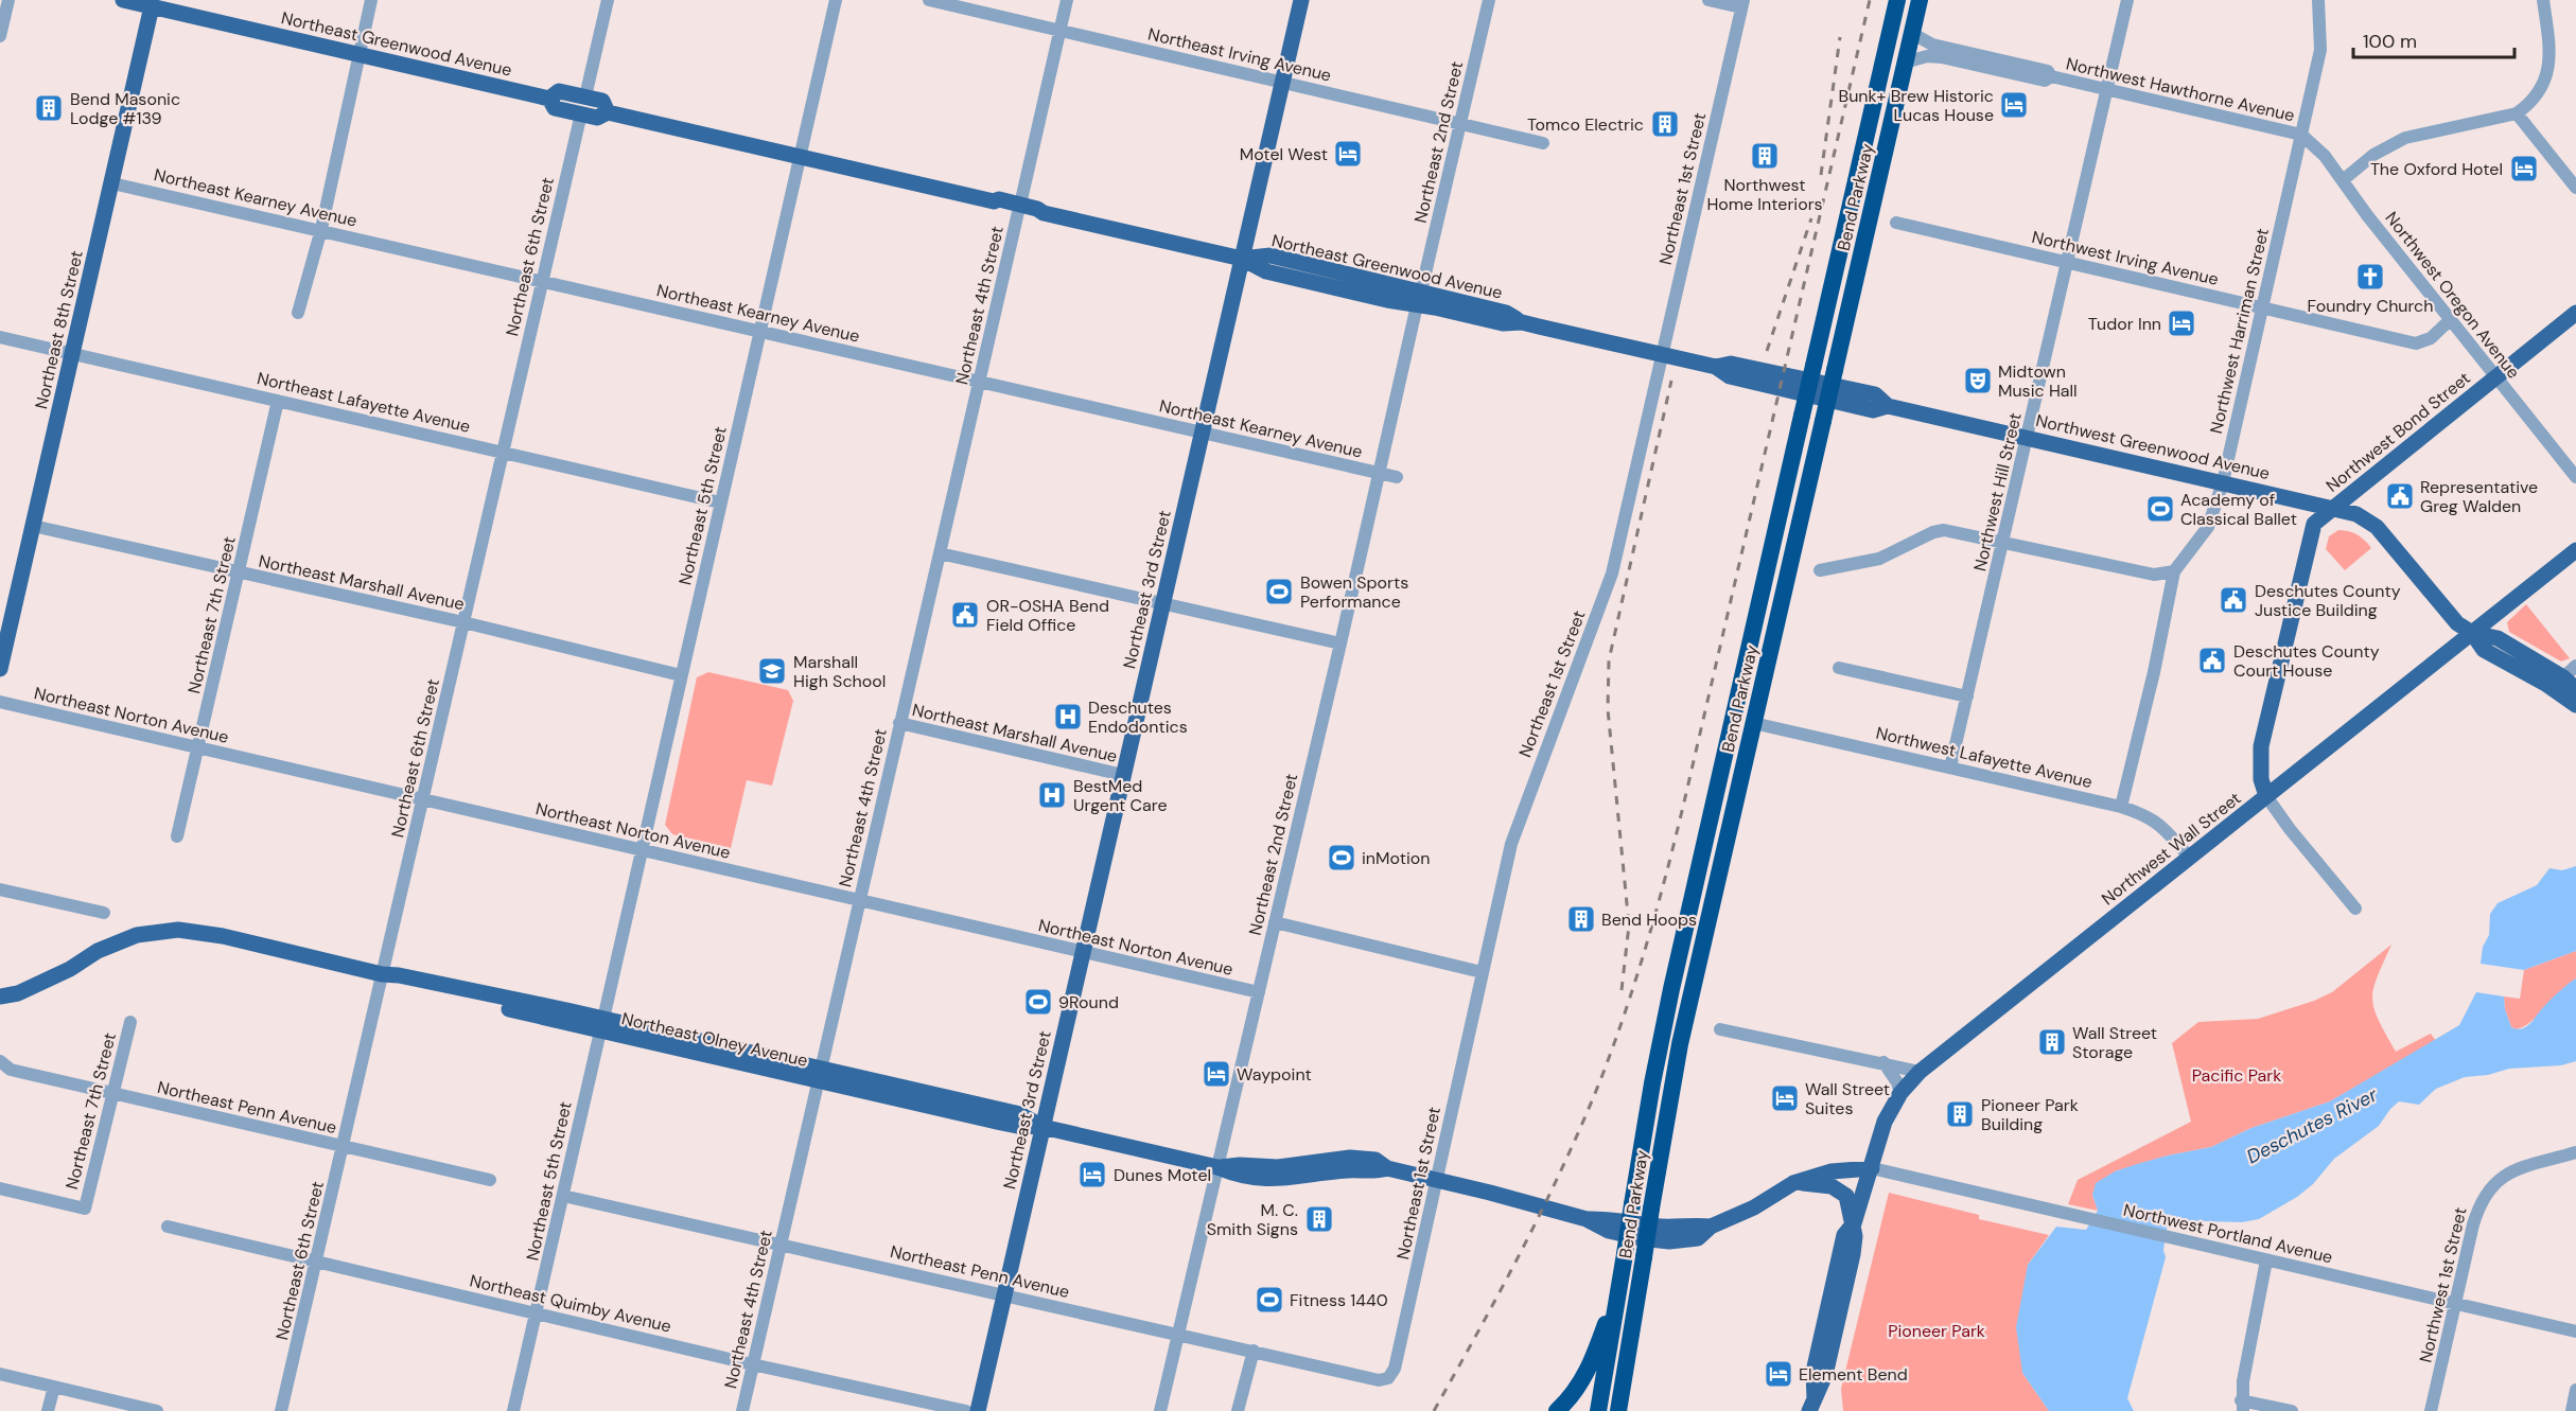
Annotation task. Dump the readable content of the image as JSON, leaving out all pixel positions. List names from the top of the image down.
{
  "streets": {
    "highway": ["Bend Parkway"],
    "main road": [
      "Northeast Greenwood Avenue",
      "Northeast 8th Street",
      "Northwest Bond Street",
      "Northwest Greenwood Avenue",
      "Northeast 3rd Street",
      "Northwest Wall Street",
      "Northeast Olney Avenue"
    ],
    "street": [
      "Northeast Irving Avenue",
      "Northwest Hawthorne Avenue",
      "Northeast 2nd Street",
      "Northeast 1st Street",
      "Northeast Kearney Avenue",
      "Northeast 6th Street",
      "Northwest Irving Avenue",
      "Northwest Oregon Avenue",
      "Northeast 4th Street",
      "Northwest Harriman Street",
      "Northeast Lafayette Avenue",
      "Northwest Hill Street",
      "Northeast 5th Street",
      "Northeast Marshall Avenue",
      "Northeast 7th Street",
      "Northeast Norton Avenue",
      "Northwest Lafayette Avenue",
      "Northeast Penn Avenue",
      "Northwest Portland Avenue",
      "Northwest 1st Street",
      "Northeast Quimby Avenue"
    ]
  },
  "crossings": [
    ["Northeast Greenwood Avenue", "Northeast 2nd Street"],
    ["Northeast Greenwood Avenue", "Northeast 1st Street"],
    ["Northeast Greenwood Avenue", "Northeast 6th Street"],
    ["Northeast Greenwood Avenue", "Northeast 4th Street"],
    ["Northeast Greenwood Avenue", "Northeast 8th Street"],
    ["Northeast Greenwood Avenue", "Northwest Greenwood Avenue"],
    ["Northeast Greenwood Avenue", "Northeast 5th Street"],
    ["Northeast Greenwood Avenue", "Northeast 3rd Street"],
    ["Northeast Irving Avenue", "Northeast 2nd Street"],
    ["Northeast Irving Avenue", "Northeast 4th Street"],
    ["Northeast Irving Avenue", "Northeast 3rd Street"],
    ["Northwest Hawthorne Avenue", "Bend Parkway"],
    ["Northwest Hawthorne Avenue", "Northwest Oregon Avenue"],
    ["Northwest Hawthorne Avenue", "Northwest Harriman Street"],
    ["Northwest Hawthorne Avenue", "Northwest Hill Street"],
    ["Northeast 2nd Street", "Northeast Kearney Avenue"],
    ["Northeast 2nd Street", "Northeast Norton Avenue"],
    ["Northeast 2nd Street", "Northeast Olney Avenue"],
    ["Northeast 2nd Street", "Northeast Penn Avenue"],
    ["Northeast 1st Street", "Northeast Olney Avenue"],
    ["Northeast 1st Street", "Northeast Penn Avenue"],
    ["Northeast Kearney Avenue", "Northeast 6th Street"],
    ["Northeast Kearney Avenue", "Northeast 4th Street"],
    ["Northeast Kearney Avenue", "Northeast 8th Street"],
    ["Northeast Kearney Avenue", "Northeast 5th Street"],
    ["Northeast Kearney Avenue", "Northeast 3rd Street"],
    ["Bend Parkway", "Northwest Lafayette Avenue"],
    ["Bend Parkway", "Northeast Olney Avenue"],
    ["Northeast 6th Street", "Northeast Lafayette Avenue"],
    ["Northeast 6th Street", "Northeast Marshall Avenue"],
    ["Northeast 6th Street", "Northeast Norton Avenue"],
    ["Northeast 6th Street", "Northeast Olney Avenue"],
    ["Northeast 6th Street", "Northeast Penn Avenue"],
    ["Northeast 6th Street", "Northeast Quimby Avenue"],
    ["Northwest Irving Avenue", "Northwest Oregon Avenue"],
    ["Northwest Irving Avenue", "Northwest Harriman Street"],
    ["Northwest Irving Avenue", "Northwest Hill Street"],
    ["Northwest Oregon Avenue", "Northwest Harriman Street"],
    ["Northwest Oregon Avenue", "Northwest Bond Street"],
    ["Northeast 4th Street", "Northeast Marshall Avenue"],
    ["Northeast 4th Street", "Northeast Norton Avenue"],
    ["Northeast 4th Street", "Northeast Olney Avenue"],
    ["Northeast 4th Street", "Northeast Penn Avenue"],
    ["Northeast 4th Street", "Northeast Quimby Avenue"],
    ["Northeast 8th Street", "Northeast Lafayette Avenue"],
    ["Northeast 8th Street", "Northeast Marshall Avenue"],
    ["Northwest Harriman Street", "Northwest Greenwood Avenue"],
    ["Northwest Harriman Street", "Northwest Lafayette Avenue"],
    ["Northeast Lafayette Avenue", "Northeast 5th Street"],
    ["Northeast Lafayette Avenue", "Northeast 7th Street"],
    ["Northwest Bond Street", "Northwest Greenwood Avenue"],
    ["Northwest Bond Street", "Northwest Wall Street"],
    ["Northwest Greenwood Avenue", "Northwest Hill Street"],
    ["Northwest Greenwood Avenue", "Northwest Wall Street"],
    ["Northwest Hill Street", "Northwest Lafayette Avenue"],
    ["Northeast 5th Street", "Northeast Marshall Avenue"],
    ["Northeast 5th Street", "Northeast Norton Avenue"],
    ["Northeast 5th Street", "Northeast Olney Avenue"],
    ["Northeast 5th Street", "Northeast Penn Avenue"],
    ["Northeast 5th Street", "Northeast Quimby Avenue"],
    ["Northeast Marshall Avenue", "Northeast 3rd Street"],
    ["Northeast Marshall Avenue", "Northeast 7th Street"],
    ["Northeast 3rd Street", "Northeast Norton Avenue"],
    ["Northeast 3rd Street", "Northeast Olney Avenue"],
    ["Northeast 3rd Street", "Northeast Penn Avenue"],
    ["Northeast 7th Street", "Northeast Norton Avenue"],
    ["Northeast 7th Street", "Northeast Penn Avenue"],
    ["Northwest Lafayette Avenue", "Northwest Wall Street"],
    ["Northwest Wall Street", "Northwest Portland Avenue"],
    ["Northwest Portland Avenue", "Northwest 1st Street"]
  ],
  "water": ["Deschutes River"],
  "parks": ["Pacific Park", "Pioneer Park"],
  "places": {
    "hotel": [
      "Bunk+ Brew Historic Lucas House",
      "Motel West",
      "The Oxford Hotel",
      "Tudor Inn",
      "Waypoint",
      "Wall Street Suites",
      "Dunes Motel",
      "Element Bend"
    ],
    "building": [
      "Bend Masonic Lodge #139",
      "Tomco Electric",
      "Northwest Home Interiors",
      "Bend Hoops",
      "Wall Street Storage",
      "Pioneer Park Building",
      "M. C. Smith Signs"
    ],
    "church": ["Foundry Church"],
    "theatre": ["Midtown Music Hall"],
    "public building": [
      "Representative Greg Walden",
      "Deschutes County Justice Building",
      "OR-OSHA Bend Field Office",
      "Deschutes County Court House"
    ],
    "sports": [
      "Academy of Classical Ballet",
      "Bowen Sports Performance",
      "inMotion",
      "9Round",
      "Fitness 1440"
    ],
    "school or university": ["Marshall High School"],
    "hospital": ["Deschutes Endodontics", "BestMed Urgent Care"]
  },
  "scale_bar": "100 m"
}
